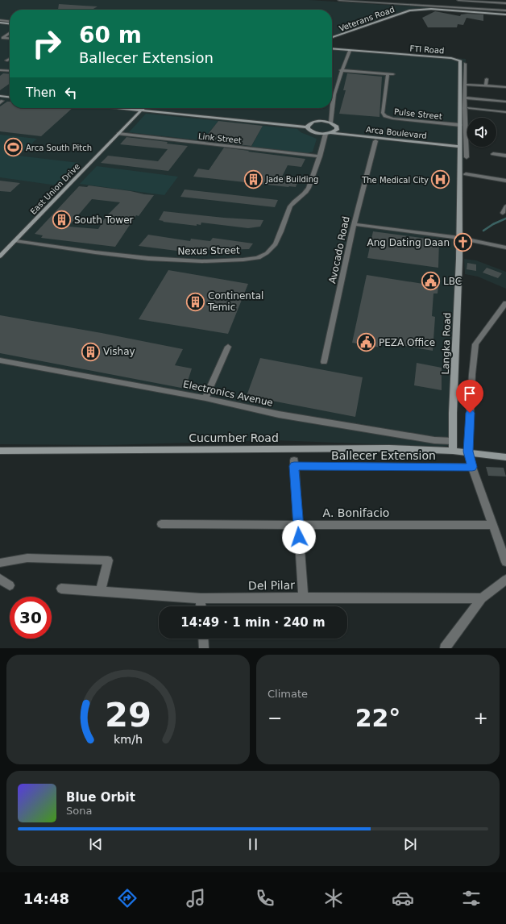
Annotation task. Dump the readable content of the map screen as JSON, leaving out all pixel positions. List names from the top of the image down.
{
  "streets": {
    "street": [
      "Veterans Road",
      "FTI Road",
      "Pulse Street",
      "Arca Boulevard",
      "Link Street",
      "East Union Drive",
      "Avocado Road",
      "Nexus Street",
      "Langka Road",
      "Electronics Avenue",
      "Cucumber Road",
      "Ballecer Extension",
      "A. Bonifacio",
      "Del Pilar"
    ]
  },
  "crossings": [
    ["FTI Road", "Pulse Street"],
    ["FTI Road", "Langka Road"],
    ["Pulse Street", "Langka Road"],
    ["Arca Boulevard", "Langka Road"],
    ["Link Street", "East Union Drive"],
    ["Link Street", "Nexus Street"],
    ["East Union Drive", "Nexus Street"],
    ["Langka Road", "Electronics Avenue"],
    ["Langka Road", "Cucumber Road"],
    ["Ballecer Extension", "A. Bonifacio"]
  ],
  "places": {
    "sports": ["Arca South Pitch"],
    "building": [
      "Jade Building",
      "South Tower",
      "Continental Temic",
      "Vishay"
    ],
    "hospital": ["The Medical City"],
    "church": ["Ang Dating Daan"],
    "public building": ["LBC", "PEZA Office"]
  },
  "page": {
    "turn": ["60 m", "Ballecer Extension"],
    "then": "Then",
    "limit": "30",
    "trip": "14:49 · 1 min · 240 m",
    "tile": "Climate",
    "heat": ["−", "22°", "+"],
    "song": ["Blue Orbit", "Sona"],
    "tabs": "14:48",
    "gauge": ["29", "km/h"]
  }
}
